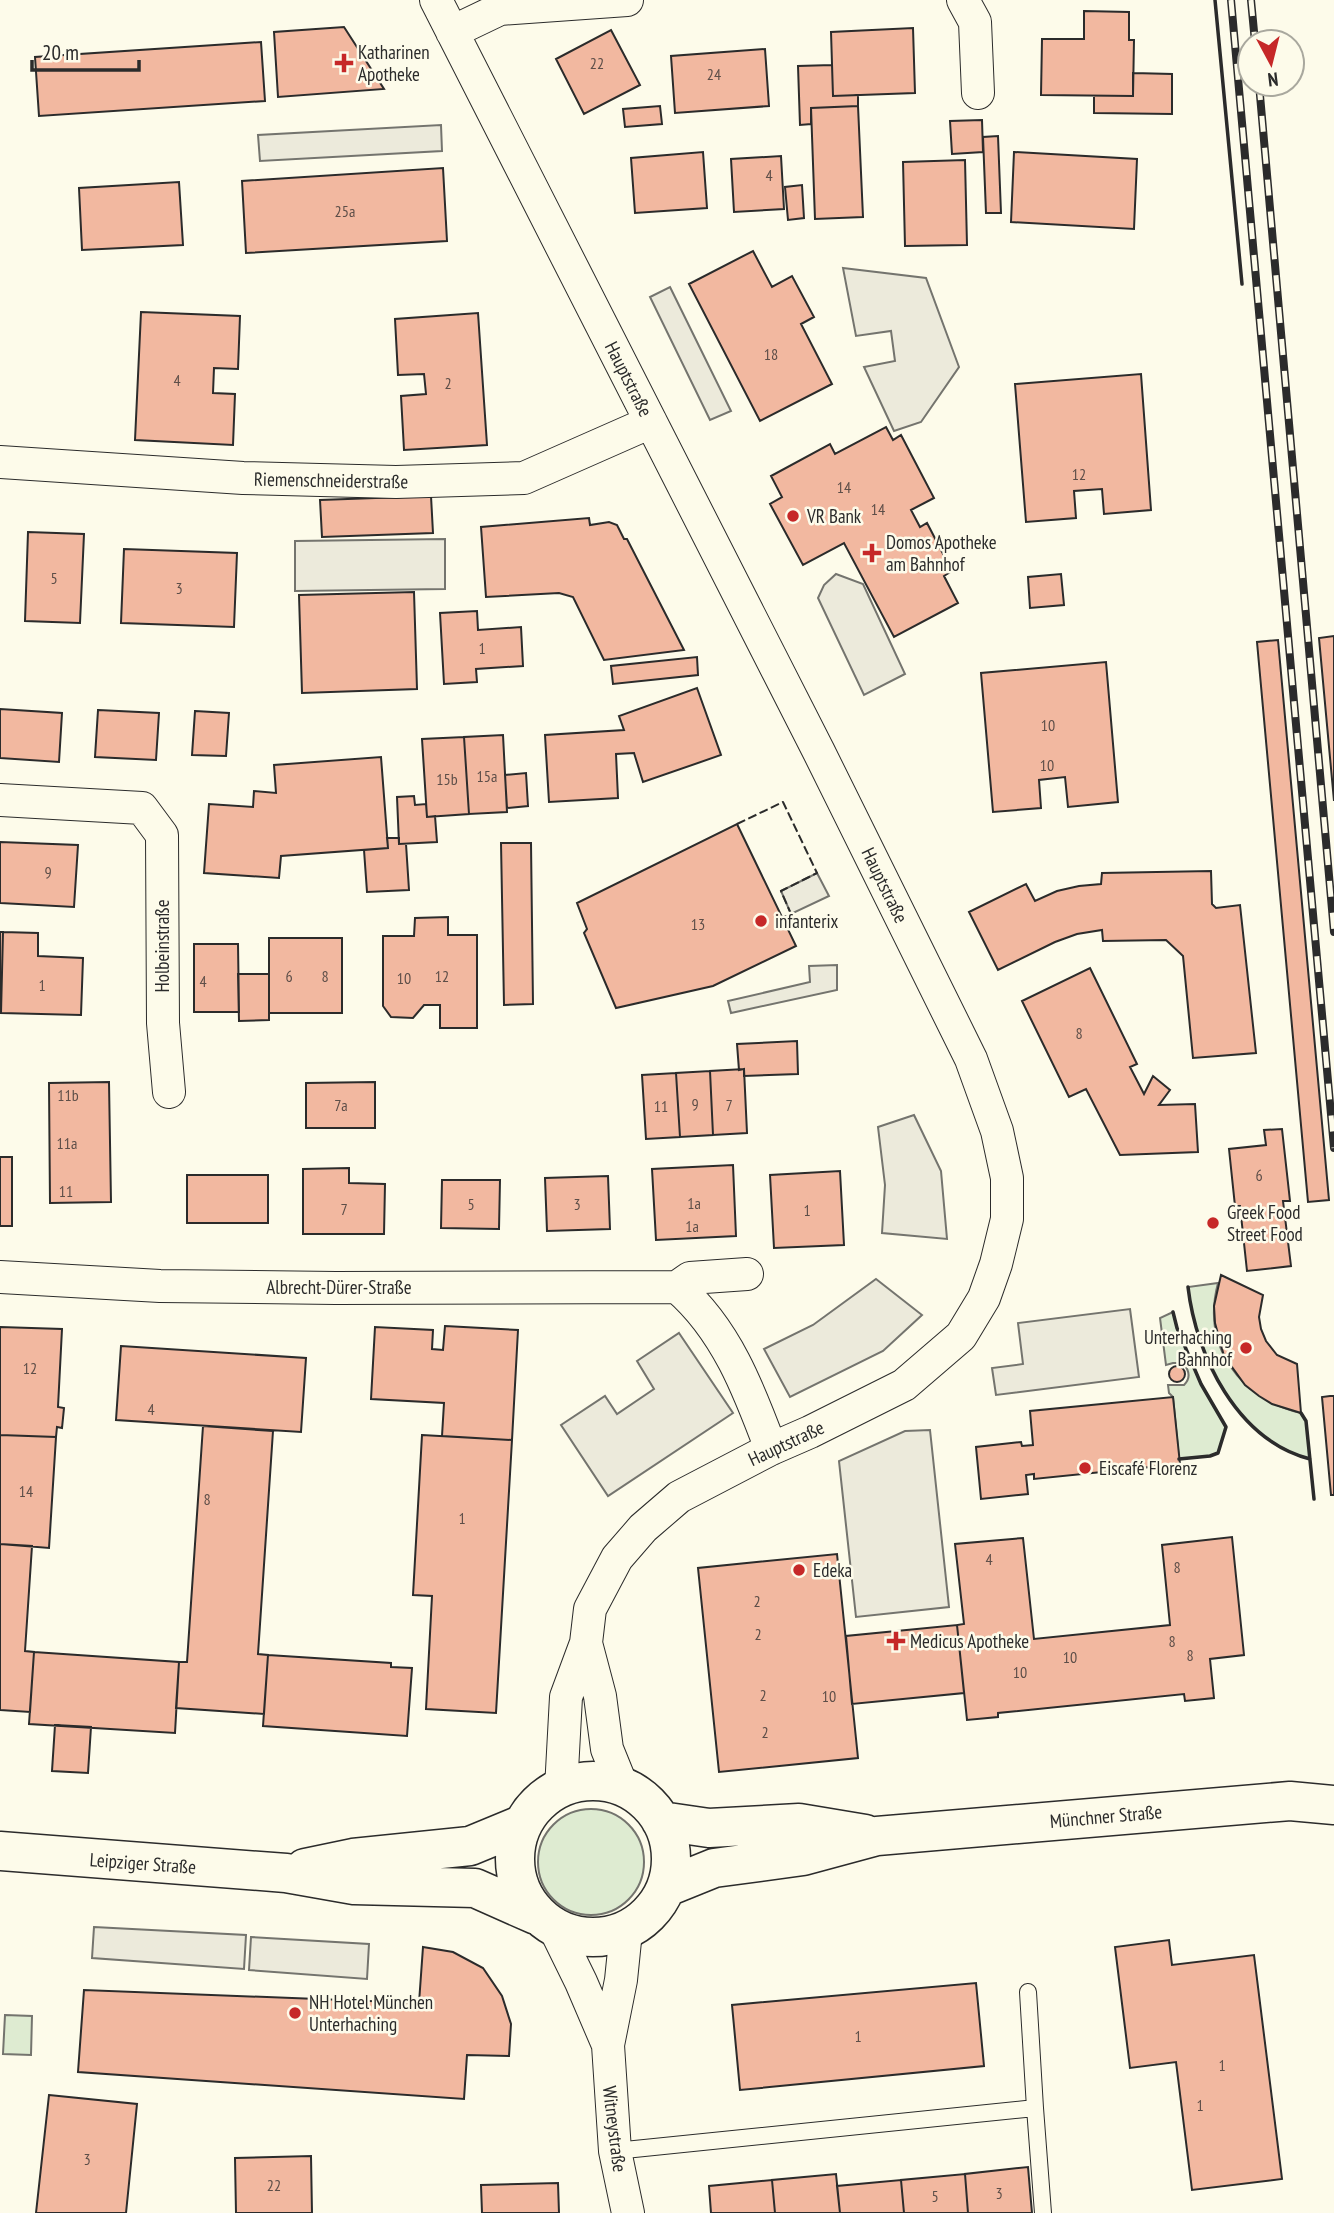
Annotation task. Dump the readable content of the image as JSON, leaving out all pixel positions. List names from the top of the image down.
{
  "streets": {
    "main road": ["Münchner Straße", "Leipziger Straße"],
    "street": [
      "Hauptstraße",
      "Riemenschneiderstraße",
      "Holbeinstraße",
      "Albrecht-Dürer-Straße",
      "Witneystraße"
    ]
  },
  "crossings": [
    ["Hauptstraße", "Riemenschneiderstraße"],
    ["Hauptstraße", "Münchner Straße"],
    ["Hauptstraße", "Leipziger Straße"],
    ["Hauptstraße", "Witneystraße"],
    ["Münchner Straße", "Leipziger Straße"],
    ["Münchner Straße", "Witneystraße"],
    ["Leipziger Straße", "Witneystraße"]
  ],
  "places": {
    "health": ["Katharinen Apotheke", "Domos Apotheke am Bahnhof", "Medicus Apotheke"],
    "other": [
      "VR Bank",
      "infanterix",
      "Greek Food Street Food",
      "Unterhaching Bahnhof",
      "Eiscafé Florenz",
      "Edeka",
      "NH Hotel München Unterhaching"
    ]
  },
  "house_numbers": [
    "22",
    "24",
    "4",
    "25a",
    "18",
    "4",
    "2",
    "12",
    "14",
    "14",
    "5",
    "3",
    "1",
    "10",
    "10",
    "15a",
    "15b",
    "9",
    "13",
    "6",
    "8",
    "12",
    "10",
    "4",
    "1",
    "8",
    "11b",
    "9",
    "7a",
    "7",
    "11",
    "11a",
    "6",
    "11",
    "1a",
    "5",
    "3",
    "7",
    "1",
    "1a",
    "12",
    "4",
    "14",
    "8",
    "1",
    "4",
    "8",
    "2",
    "2",
    "8",
    "8",
    "10",
    "10",
    "2",
    "10",
    "2",
    "1",
    "1",
    "1",
    "3",
    "22",
    "3",
    "5"
  ],
  "scale_bar": "20 m",
  "north": "bottom"
}
